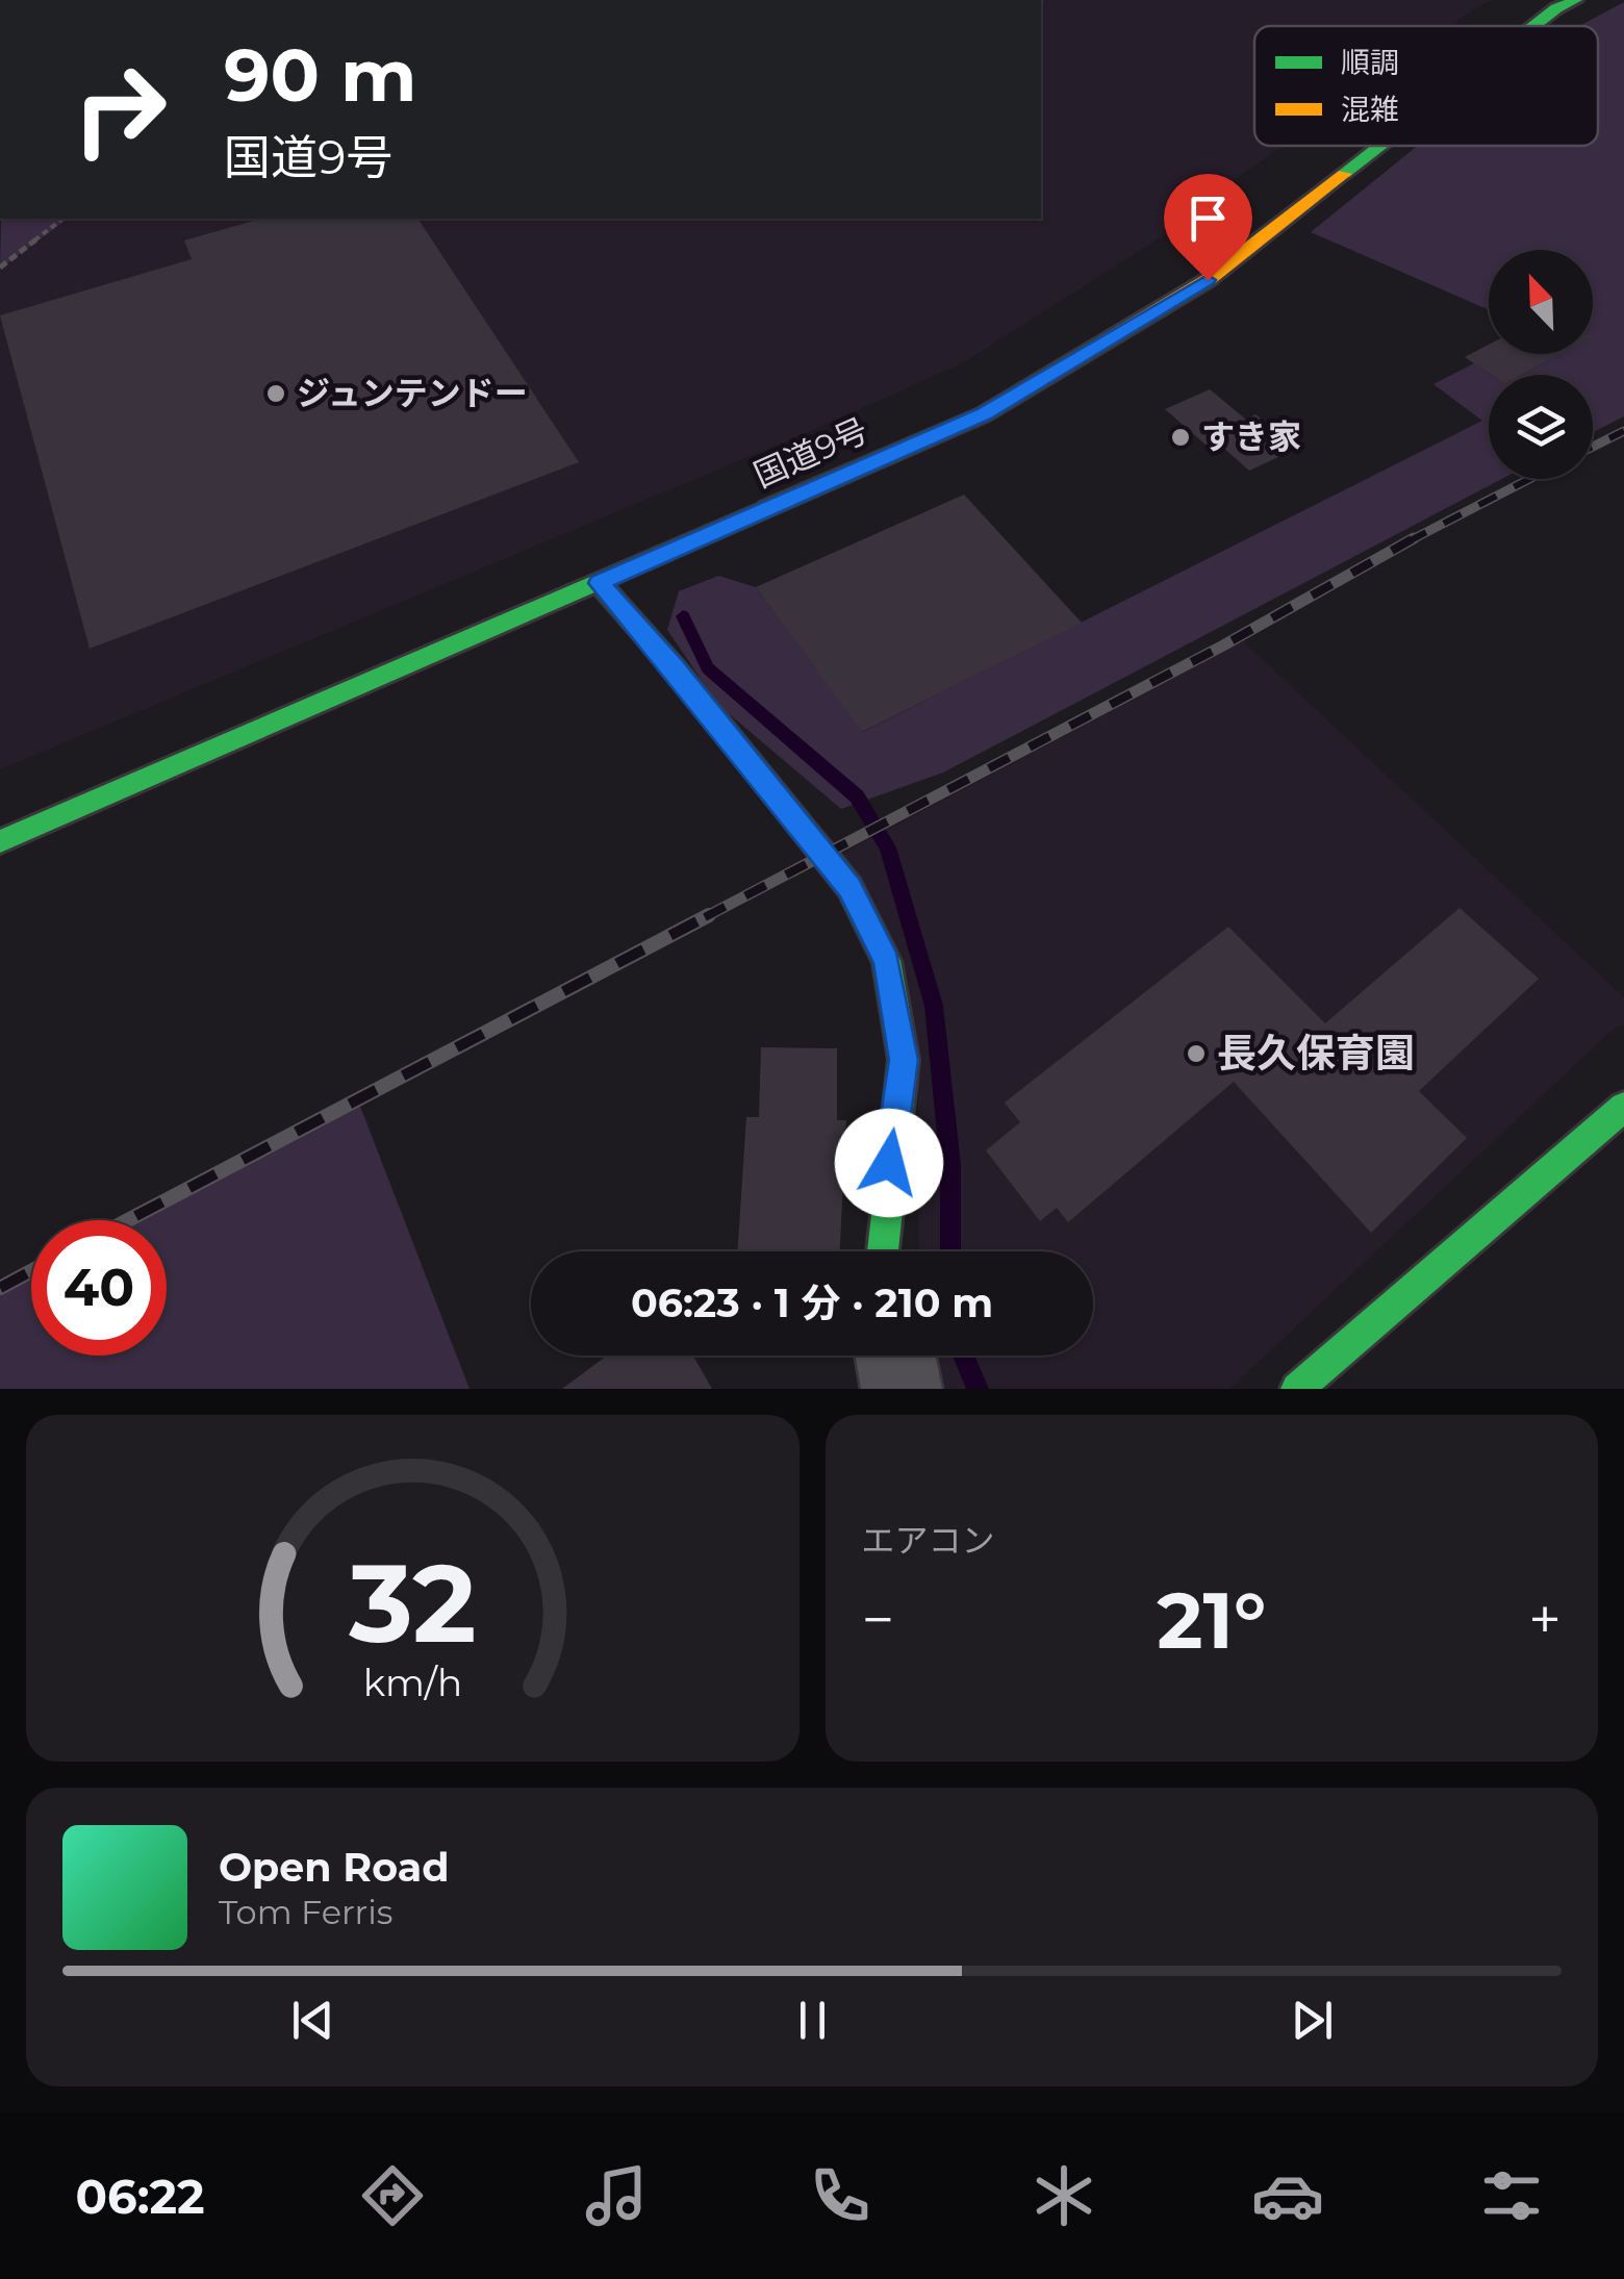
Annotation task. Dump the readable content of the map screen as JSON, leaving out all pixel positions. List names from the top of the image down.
{
  "streets": {
    "main road": ["国道9号"]
  },
  "places": ["ジュンテンドー", "すき家", "長久保育園"],
  "legend": ["順調", "混雑"],
  "north": "top left",
  "page": {
    "turn": ["90 m", "国道9号"],
    "limit": "40",
    "trip": "06:23 · 1 分 · 210 m",
    "tile": "エアコン",
    "heat": ["−", "21°", "+"],
    "song": ["Open Road", "Tom Ferris"],
    "tabs": "06:22",
    "gauge": ["32", "km/h"]
  }
}
